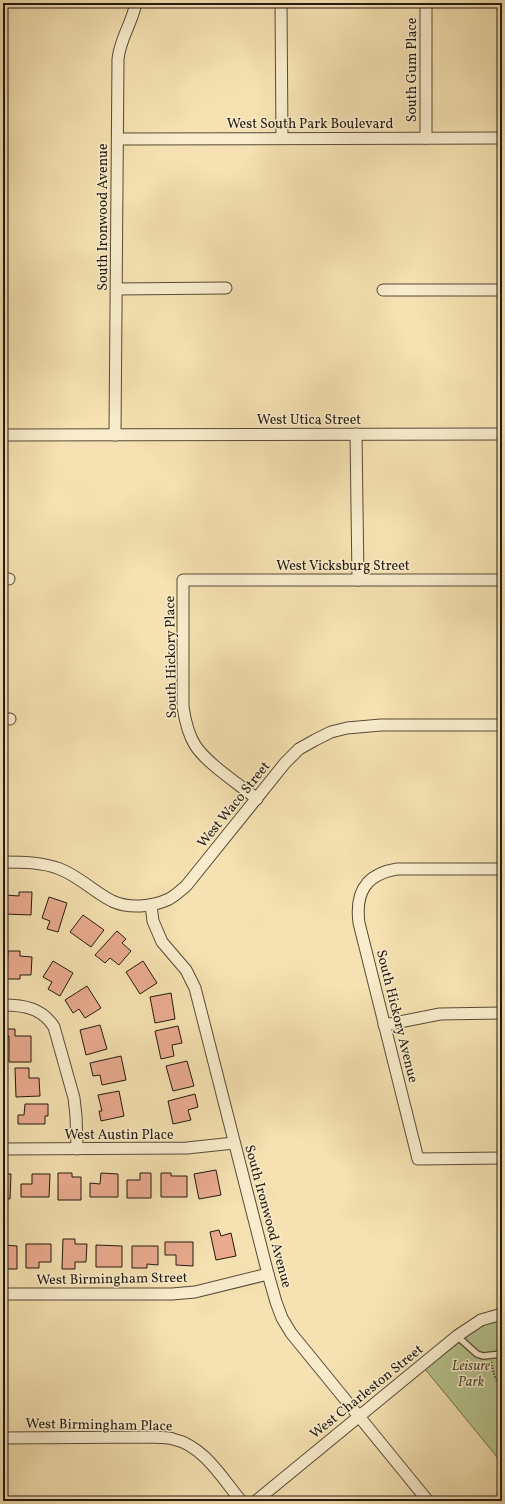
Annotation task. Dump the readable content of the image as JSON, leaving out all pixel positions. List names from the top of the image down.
{
  "streets": {
    "street": [
      "South Gum Place",
      "West South Park Boulevard",
      "South Ironwood Avenue",
      "West Utica Street",
      "West Vicksburg Street",
      "South Hickory Place",
      "West Waco Street",
      "South Hickory Avenue",
      "West Austin Place",
      "West Birmingham Street",
      "West Charleston Street",
      "West Birmingham Place"
    ]
  },
  "crossings": [
    ["South Gum Place", "West South Park Boulevard"],
    ["West South Park Boulevard", "South Ironwood Avenue"],
    ["South Ironwood Avenue", "West Utica Street"],
    ["South Ironwood Avenue", "West Waco Street"],
    ["South Ironwood Avenue", "West Austin Place"],
    ["South Ironwood Avenue", "West Birmingham Street"],
    ["South Ironwood Avenue", "West Charleston Street"],
    ["West Vicksburg Street", "South Hickory Place"],
    ["South Hickory Place", "West Waco Street"]
  ],
  "parks": ["Leisure Park"]
}
